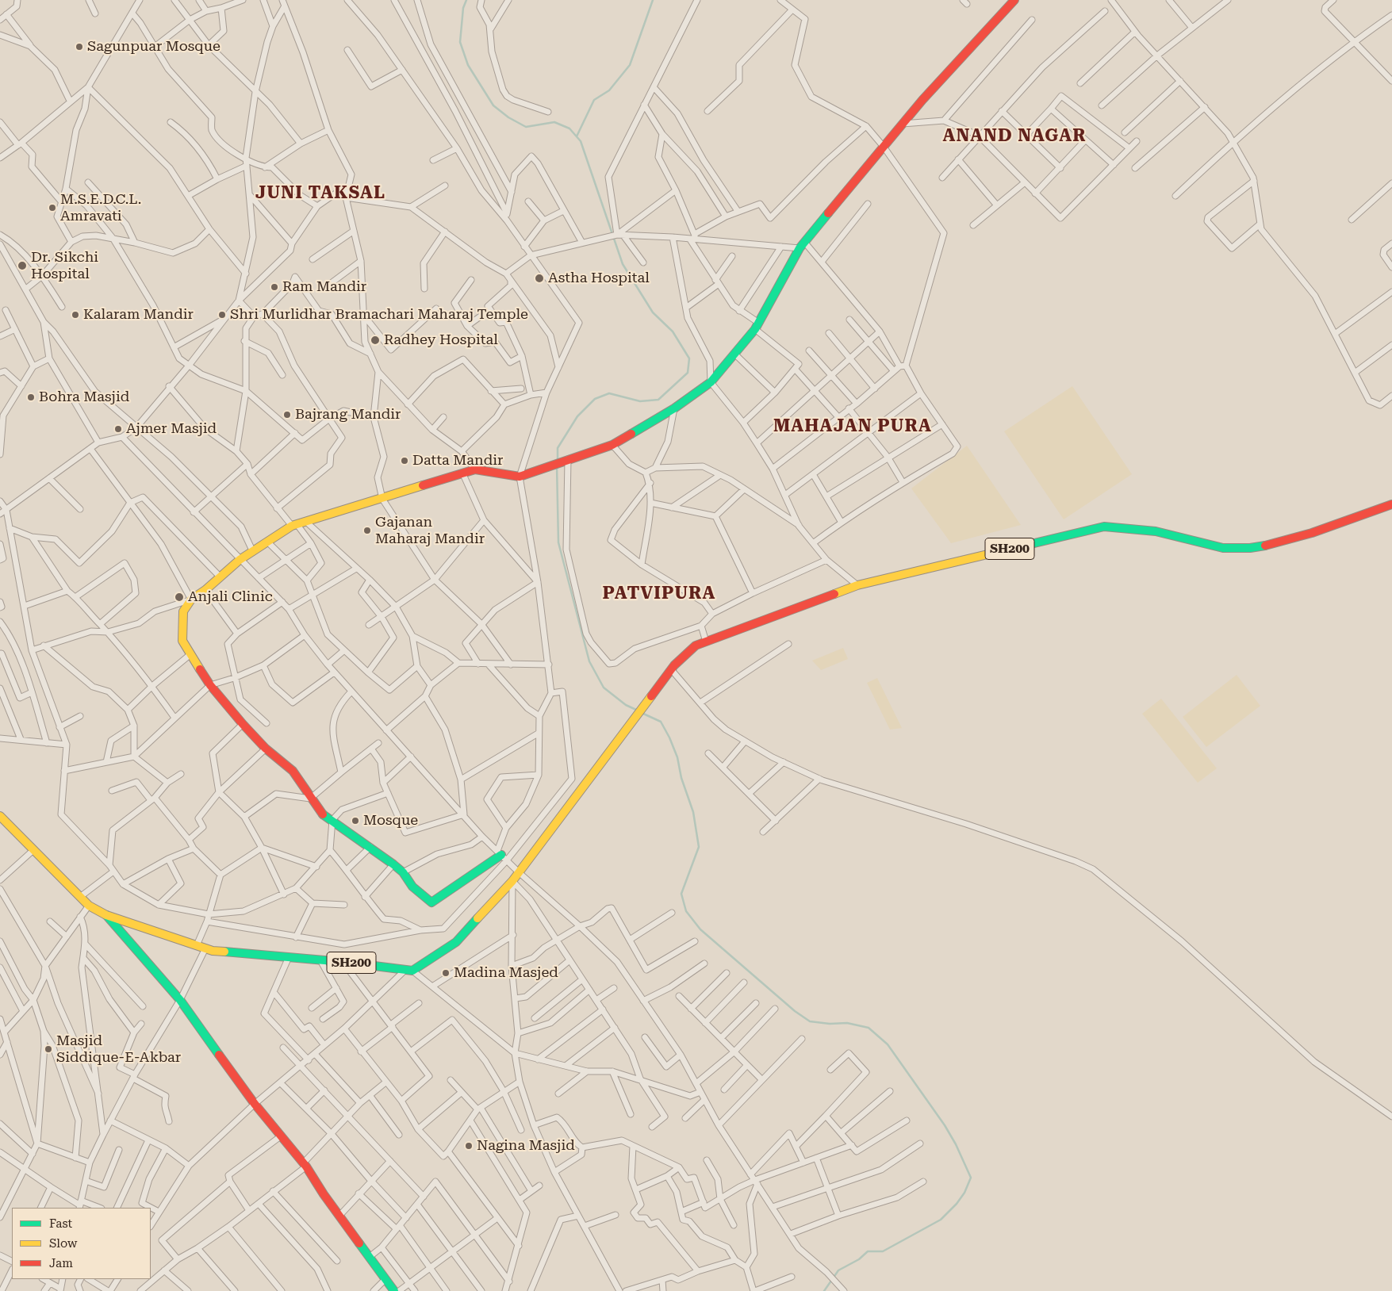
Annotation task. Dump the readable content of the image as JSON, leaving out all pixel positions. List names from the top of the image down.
{
  "streets": {
    "main road": ["SH200"]
  },
  "districts": [
    "ANAND NAGAR",
    "JUNI TAKSAL",
    "MAHAJAN PURA",
    "PATVIPURA"
  ],
  "places": [
    "Sagunpuar Mosque",
    "M.S.E.D.C.L. Amravati",
    "Dr. Sikchi Hospital",
    "Astha Hospital",
    "Ram Mandir",
    "Kalaram Mandir",
    "Shri Murlidhar Bramachari Maharaj Temple",
    "Radhey Hospital",
    "Bohra Masjid",
    "Bajrang Mandir",
    "Ajmer Masjid",
    "Datta Mandir",
    "Gajanan Maharaj Mandir",
    "Anjali Clinic",
    "Mosque",
    "Madina Masjed",
    "Masjid Siddique-E-Akbar",
    "Nagina Masjid"
  ],
  "legend": ["Fast", "Slow", "Jam"]
}
